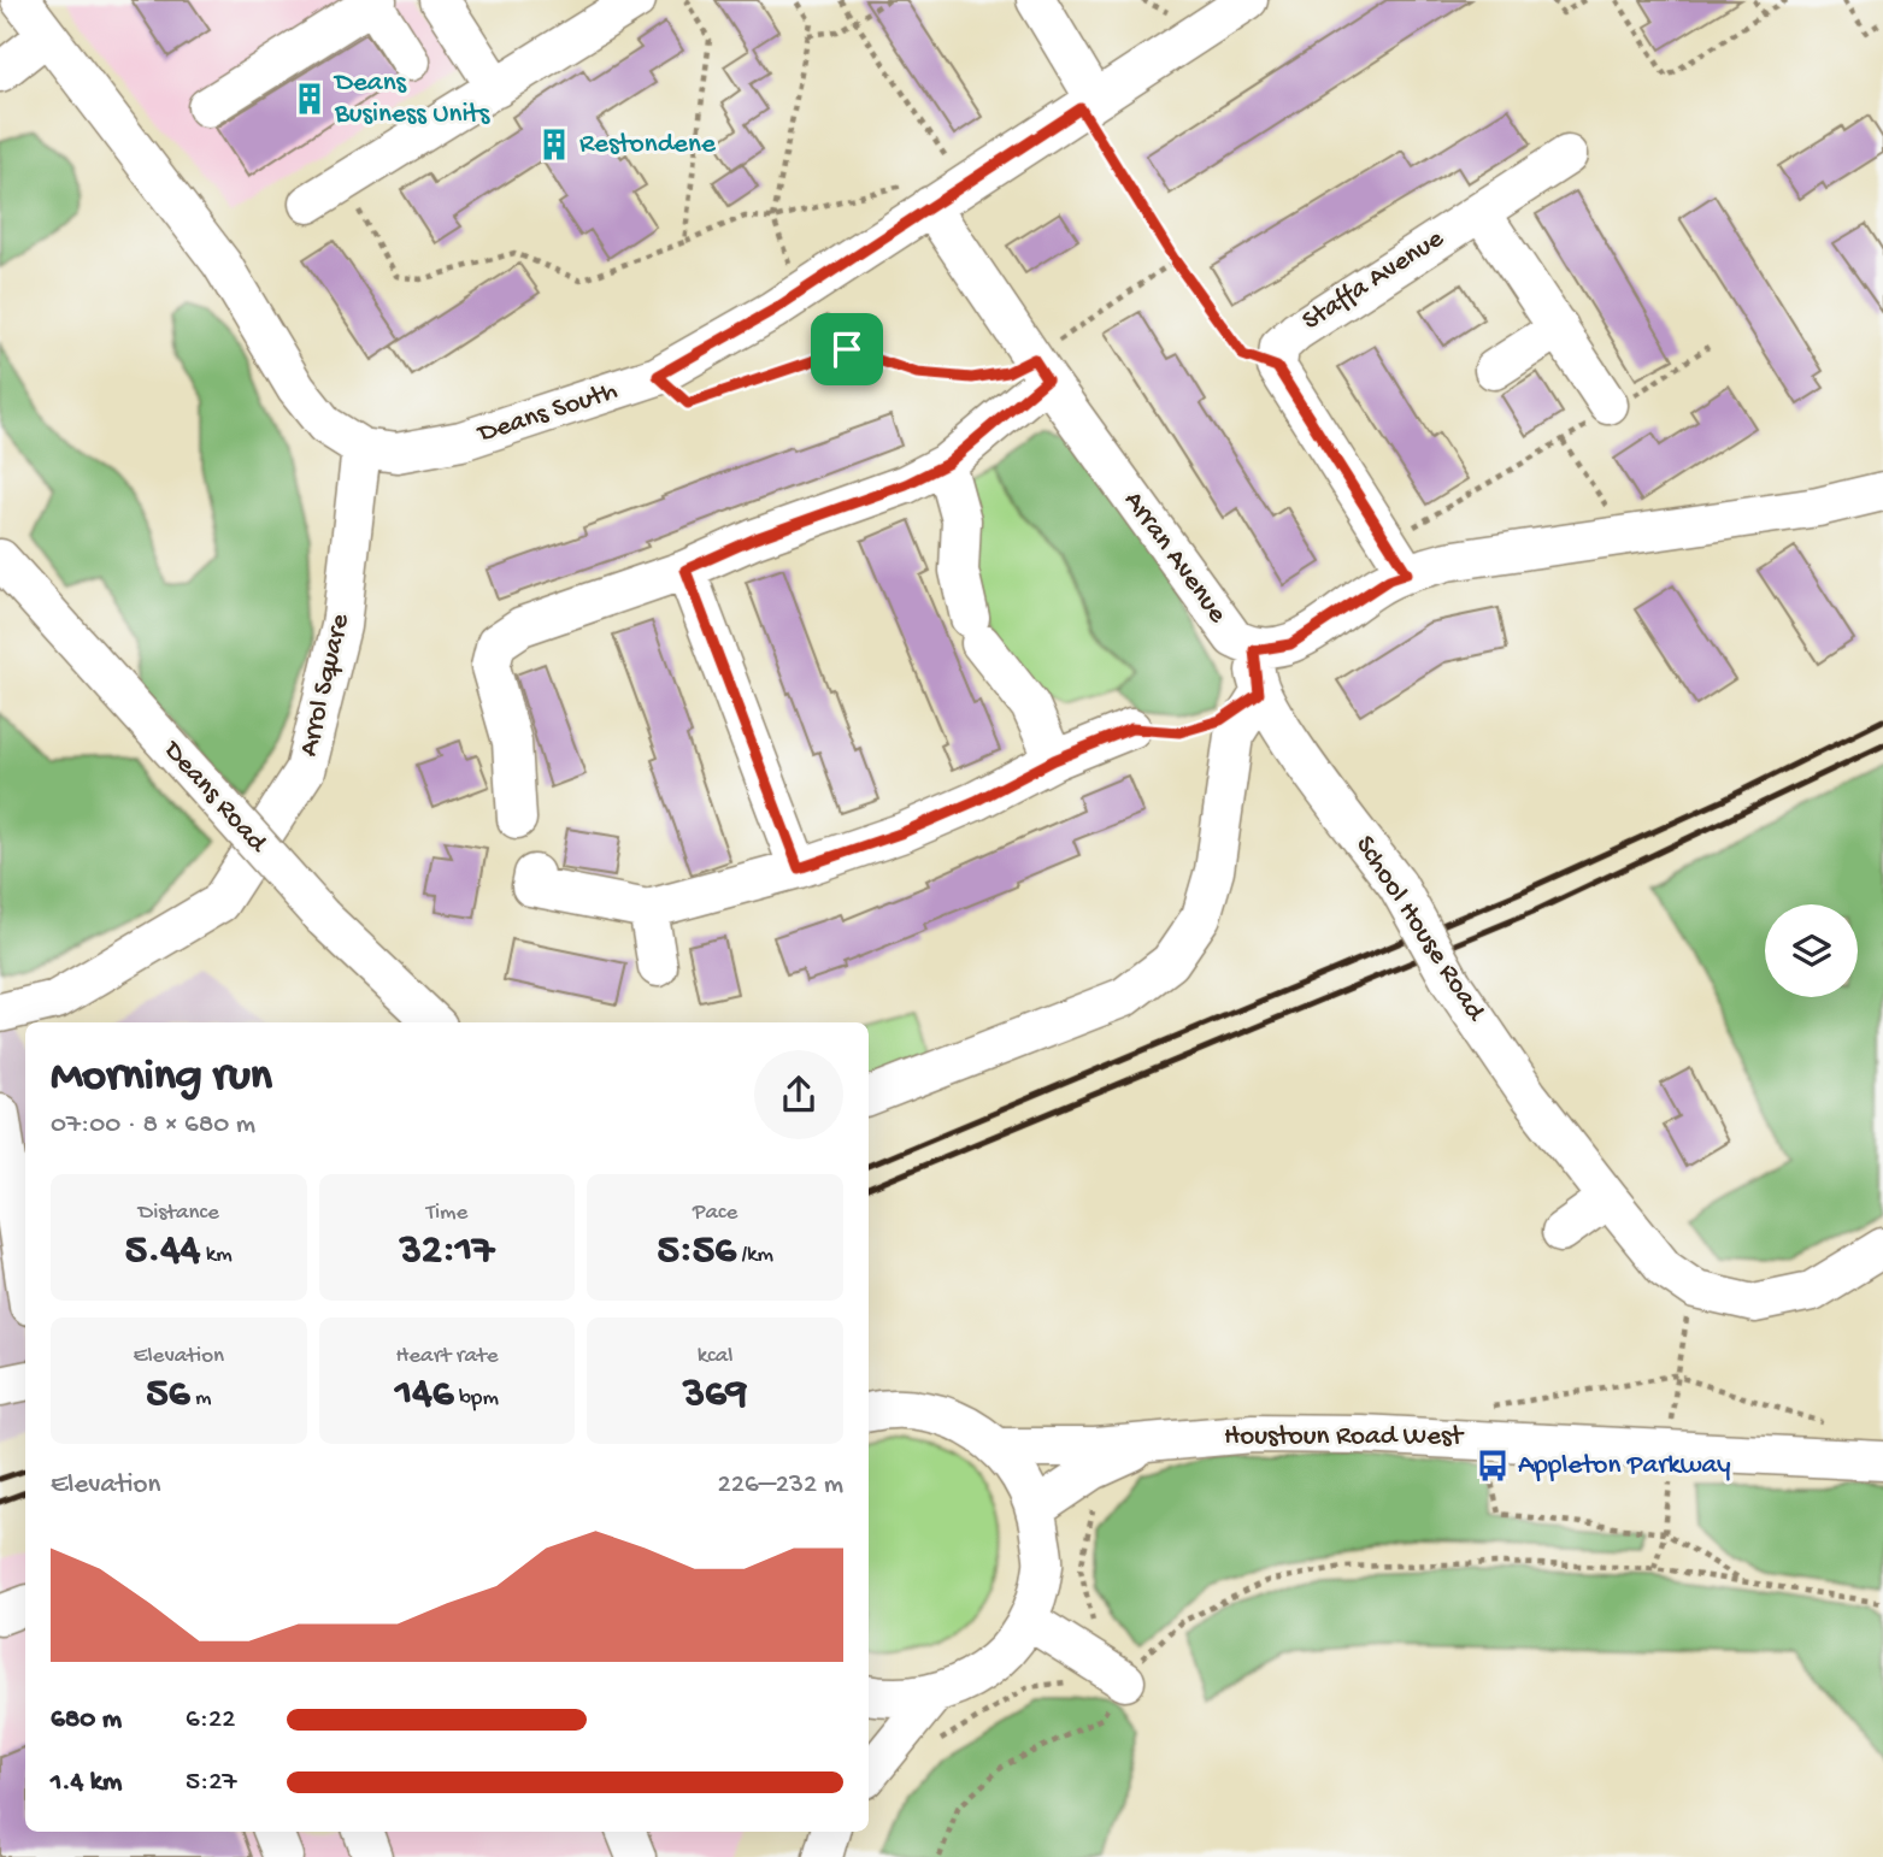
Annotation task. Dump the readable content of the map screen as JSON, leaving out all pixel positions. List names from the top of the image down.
{
  "streets": {
    "street": [
      "Staffa Avenue",
      "Deans South",
      "Arran Avenue",
      "Arrol Square",
      "Deans Road",
      "School House Road",
      "Houstoun Road West"
    ]
  },
  "crossings": [
    ["Deans South", "Arran Avenue"],
    ["Deans South", "Arrol Square"],
    ["Arran Avenue", "School House Road"]
  ],
  "places": {
    "building": ["Deans Business Units", "Restondene"],
    "bus stop": ["Appleton Parkway"]
  },
  "page": {
    "heading": ["Morning run", "07:00 · 8 × 680 m"],
    "stats": [
      ["Distance", "5.44 km"],
      ["Time", "32:17"],
      ["Pace", "5:56 /km"],
      ["Elevation", "56 m"],
      ["Heart rate", "146 bpm"],
      ["kcal", "369"]
    ],
    "chart": ["Elevation", "226–232 m"],
    "list": [
      {
        "name": "680 m",
        "note": "6:22"
      },
      {
        "name": "1.4 km",
        "note": "5:27"
      }
    ]
  }
}
